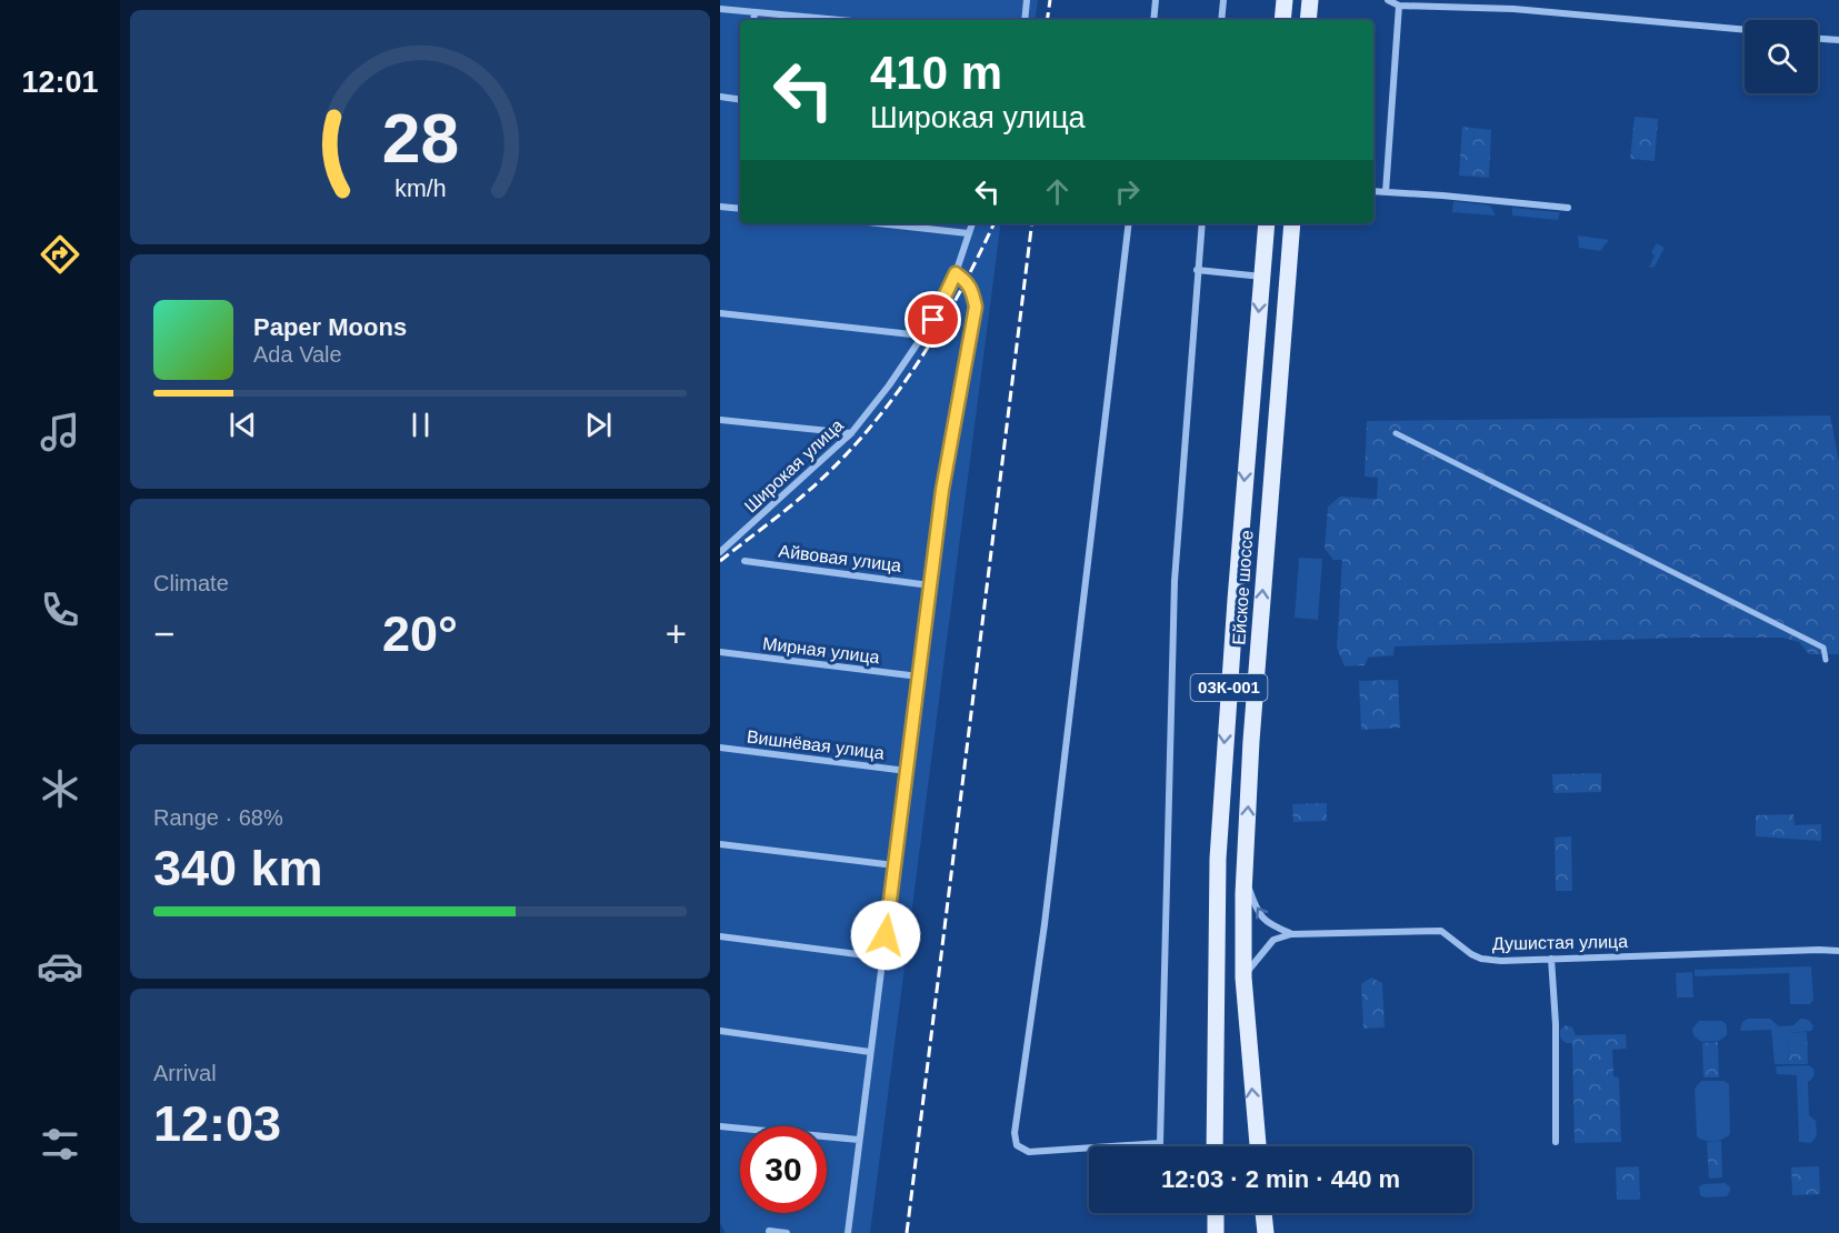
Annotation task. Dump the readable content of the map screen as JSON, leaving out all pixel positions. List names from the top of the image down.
{
  "streets": {
    "main road": ["Ейское шоссе", "03К-001"],
    "street": [
      "Широкая улица",
      "Айвовая улица",
      "Мирная улица",
      "Вишнёвая улица",
      "Душистая улица"
    ]
  },
  "page": {
    "tabs": "12:01",
    "turn": ["410 m", "Широкая улица"],
    "song": ["Paper Moons", "Ada Vale"],
    "tile": [
      "Climate",
      ["Range · 68%", "340 km"],
      ["Arrival", "12:03"]
    ],
    "heat": ["−", "20°", "+"],
    "limit": "30",
    "trip": "12:03 · 2 min · 440 m",
    "gauge": ["28", "km/h"]
  }
}
